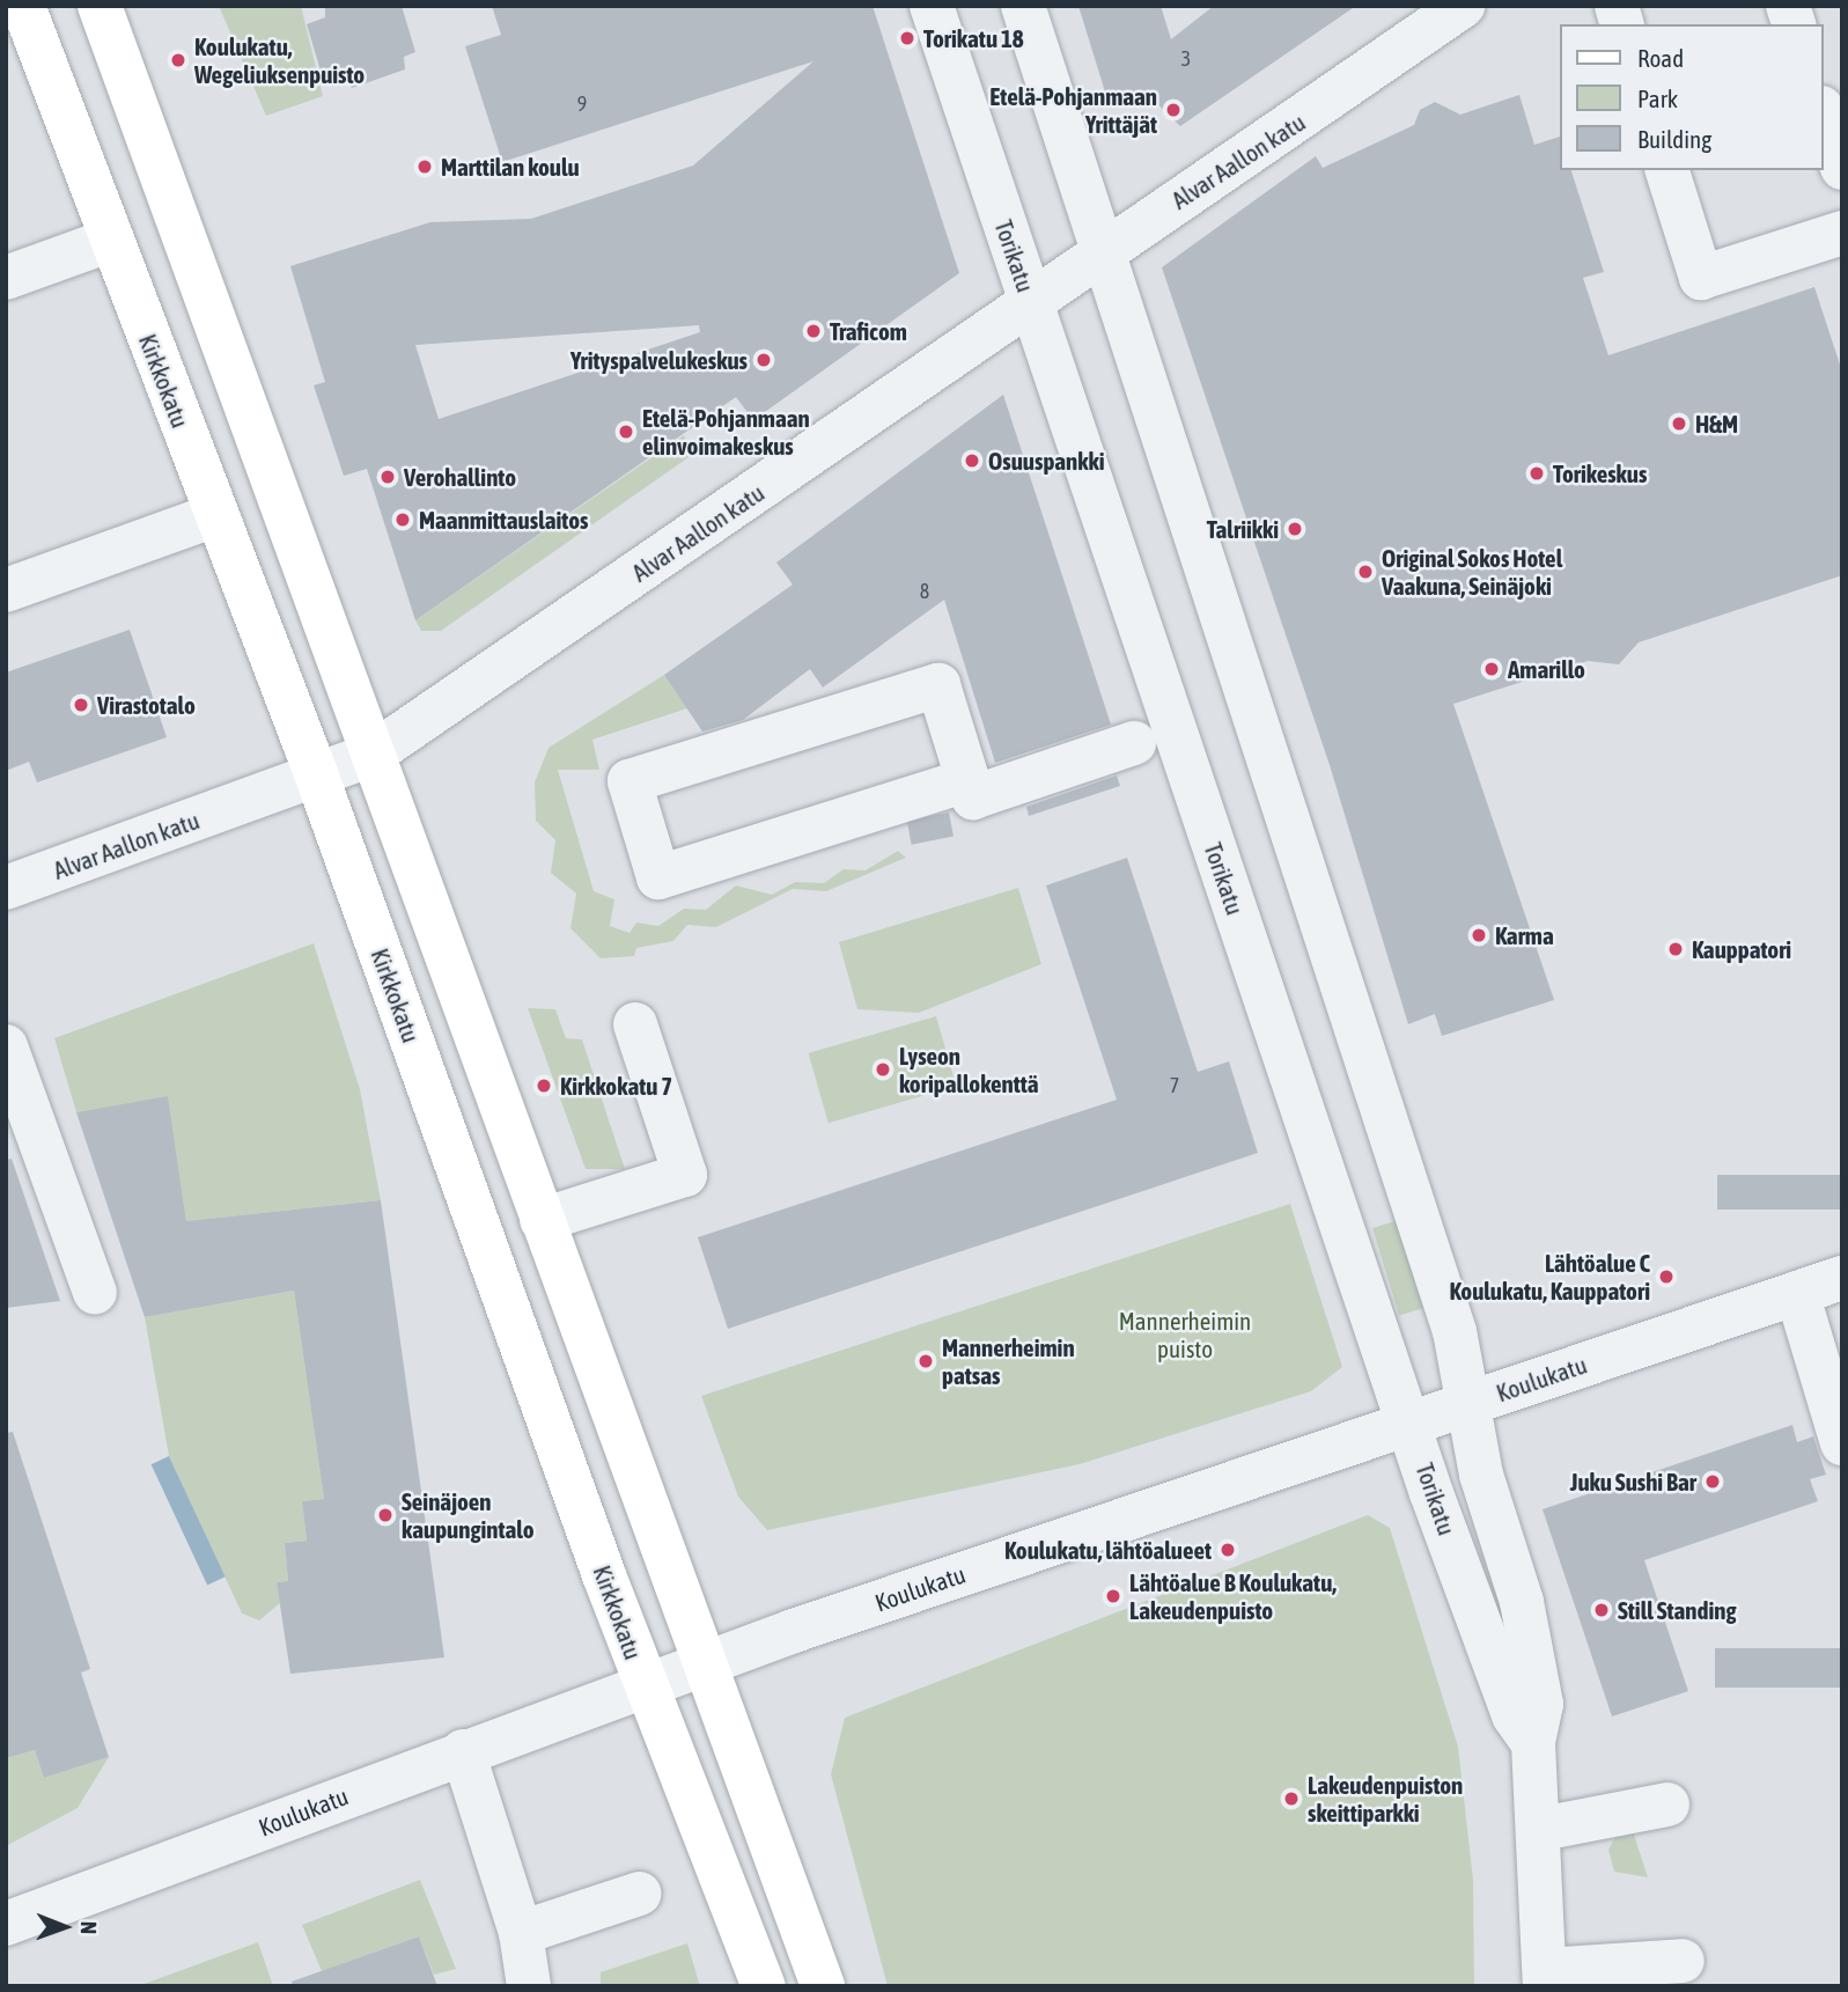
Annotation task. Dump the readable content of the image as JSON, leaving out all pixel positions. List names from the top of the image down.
{
  "streets": {
    "main road": ["Kirkkokatu"],
    "street": ["Alvar Aallon katu", "Torikatu", "Koulukatu"]
  },
  "crossings": [
    ["Alvar Aallon katu", "Torikatu"],
    ["Alvar Aallon katu", "Kirkkokatu"],
    ["Torikatu", "Koulukatu"],
    ["Kirkkokatu", "Koulukatu"]
  ],
  "parks": ["Mannerheimin puisto"],
  "places": [
    "Torikatu 18",
    "Koulukatu, Wegeliuksenpuisto",
    "Etelä-Pohjanmaan Yrittäjät",
    "Marttilan koulu",
    "Traficom",
    "Yrityspalvelukeskus",
    "H&M",
    "Etelä-Pohjanmaan elinvoimakeskus",
    "Osuuspankki",
    "Torikeskus",
    "Verohallinto",
    "Maanmittauslaitos",
    "Talriikki",
    "Original Sokos Hotel Vaakuna, Seinäjoki",
    "Amarillo",
    "Virastotalo",
    "Karma",
    "Kauppatori",
    "Lyseon koripallokenttä",
    "Kirkkokatu 7",
    "Lähtöalue C Koulukatu, Kauppatori",
    "Mannerheimin patsas",
    "Juku Sushi Bar",
    "Seinäjoen kaupungintalo",
    "Koulukatu, lähtöalueet",
    "Lähtöalue B Koulukatu, Lakeudenpuisto",
    "Still Standing",
    "Lakeudenpuiston skeittiparkki"
  ],
  "house_numbers": [
    "3",
    "9",
    "8",
    "7"
  ],
  "legend": ["Road", "Park", "Building"],
  "north": "right"
}
